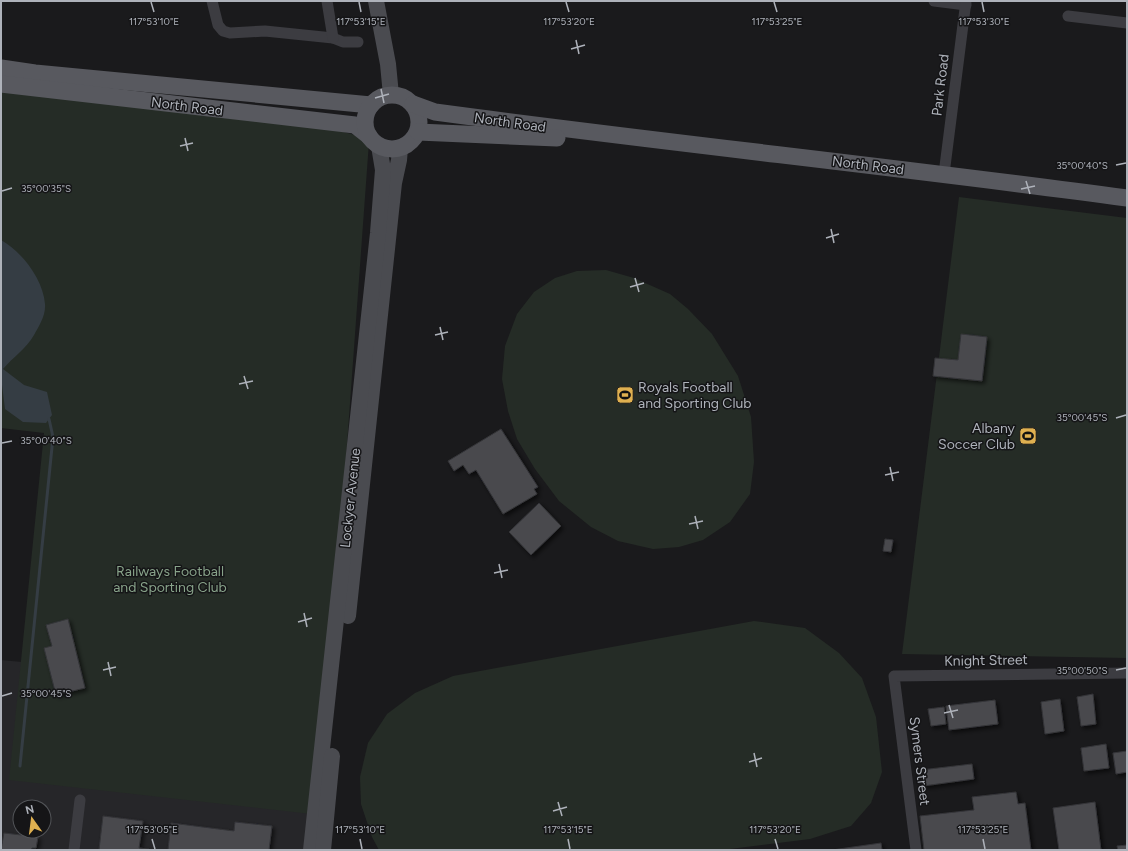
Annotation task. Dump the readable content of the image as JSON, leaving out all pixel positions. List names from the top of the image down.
{
  "streets": {
    "main road": ["North Road", "Lockyer Avenue"],
    "street": ["Park Road", "Knight Street", "Symers Street"]
  },
  "crossings": [
    ["Park Road", "North Road"],
    ["North Road", "Lockyer Avenue"],
    ["Knight Street", "Symers Street"]
  ],
  "parks": ["Railways Football and Sporting Club"],
  "places": {
    "sports": ["Royals Football and Sporting Club", "Albany Soccer Club"]
  },
  "north": "top",
  "coordinates": [
    "117°53'10\"E",
    "117°53'15\"E",
    "117°53'20\"E",
    "117°53'25\"E",
    "117°53'30\"E",
    "35°00'40\"S",
    "35°00'35\"S",
    "35°00'45\"S",
    "35°00'50\"S",
    "117°53'05\"E"
  ]
}
